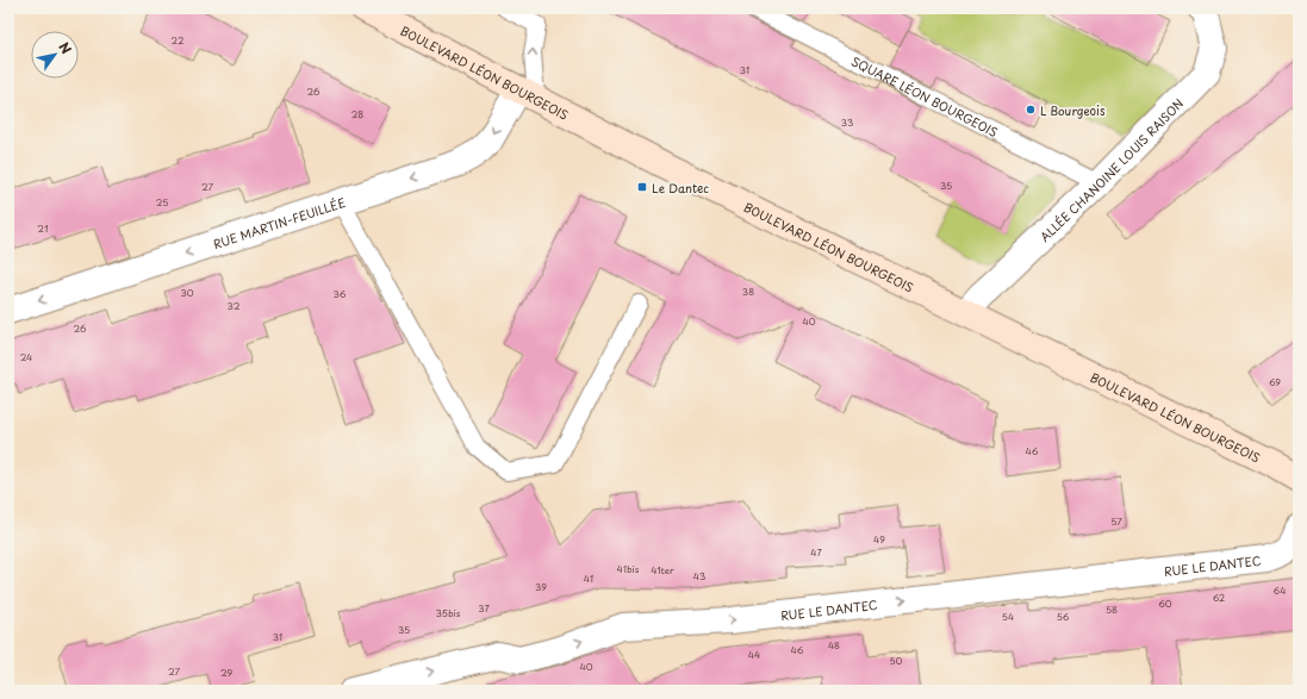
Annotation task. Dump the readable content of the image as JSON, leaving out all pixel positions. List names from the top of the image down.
{
  "streets": {
    "main road": ["BOULEVARD LÉON BOURGEOIS"],
    "street": ["ALLÉE CHANOINE LOUIS RAISON", "RUE MARTIN-FEUILLÉE", "RUE LE DANTEC"],
    "lane": ["SQUARE LÉON BOURGEOIS"]
  },
  "crossings": [
    ["BOULEVARD LÉON BOURGEOIS", "ALLÉE CHANOINE LOUIS RAISON"],
    ["BOULEVARD LÉON BOURGEOIS", "RUE MARTIN-FEUILLÉE"],
    ["SQUARE LÉON BOURGEOIS", "ALLÉE CHANOINE LOUIS RAISON"]
  ],
  "one_way": ["RUE MARTIN-FEUILLÉE", "RUE LE DANTEC"],
  "places": {
    "other": ["L Bourgeois"],
    "transit": ["Le Dantec"]
  },
  "house_numbers": [
    "22",
    "31",
    "26",
    "28",
    "33",
    "35",
    "27",
    "25",
    "21",
    "38",
    "30",
    "36",
    "32",
    "40",
    "26",
    "24",
    "69",
    "46",
    "57",
    "49",
    "47",
    "41bis",
    "41ter",
    "43",
    "41",
    "39",
    "64",
    "62",
    "60",
    "37",
    "58",
    "35bis",
    "54",
    "56",
    "35",
    "31",
    "48",
    "46",
    "44",
    "50",
    "40",
    "27",
    "29"
  ],
  "north": "top right"
}
